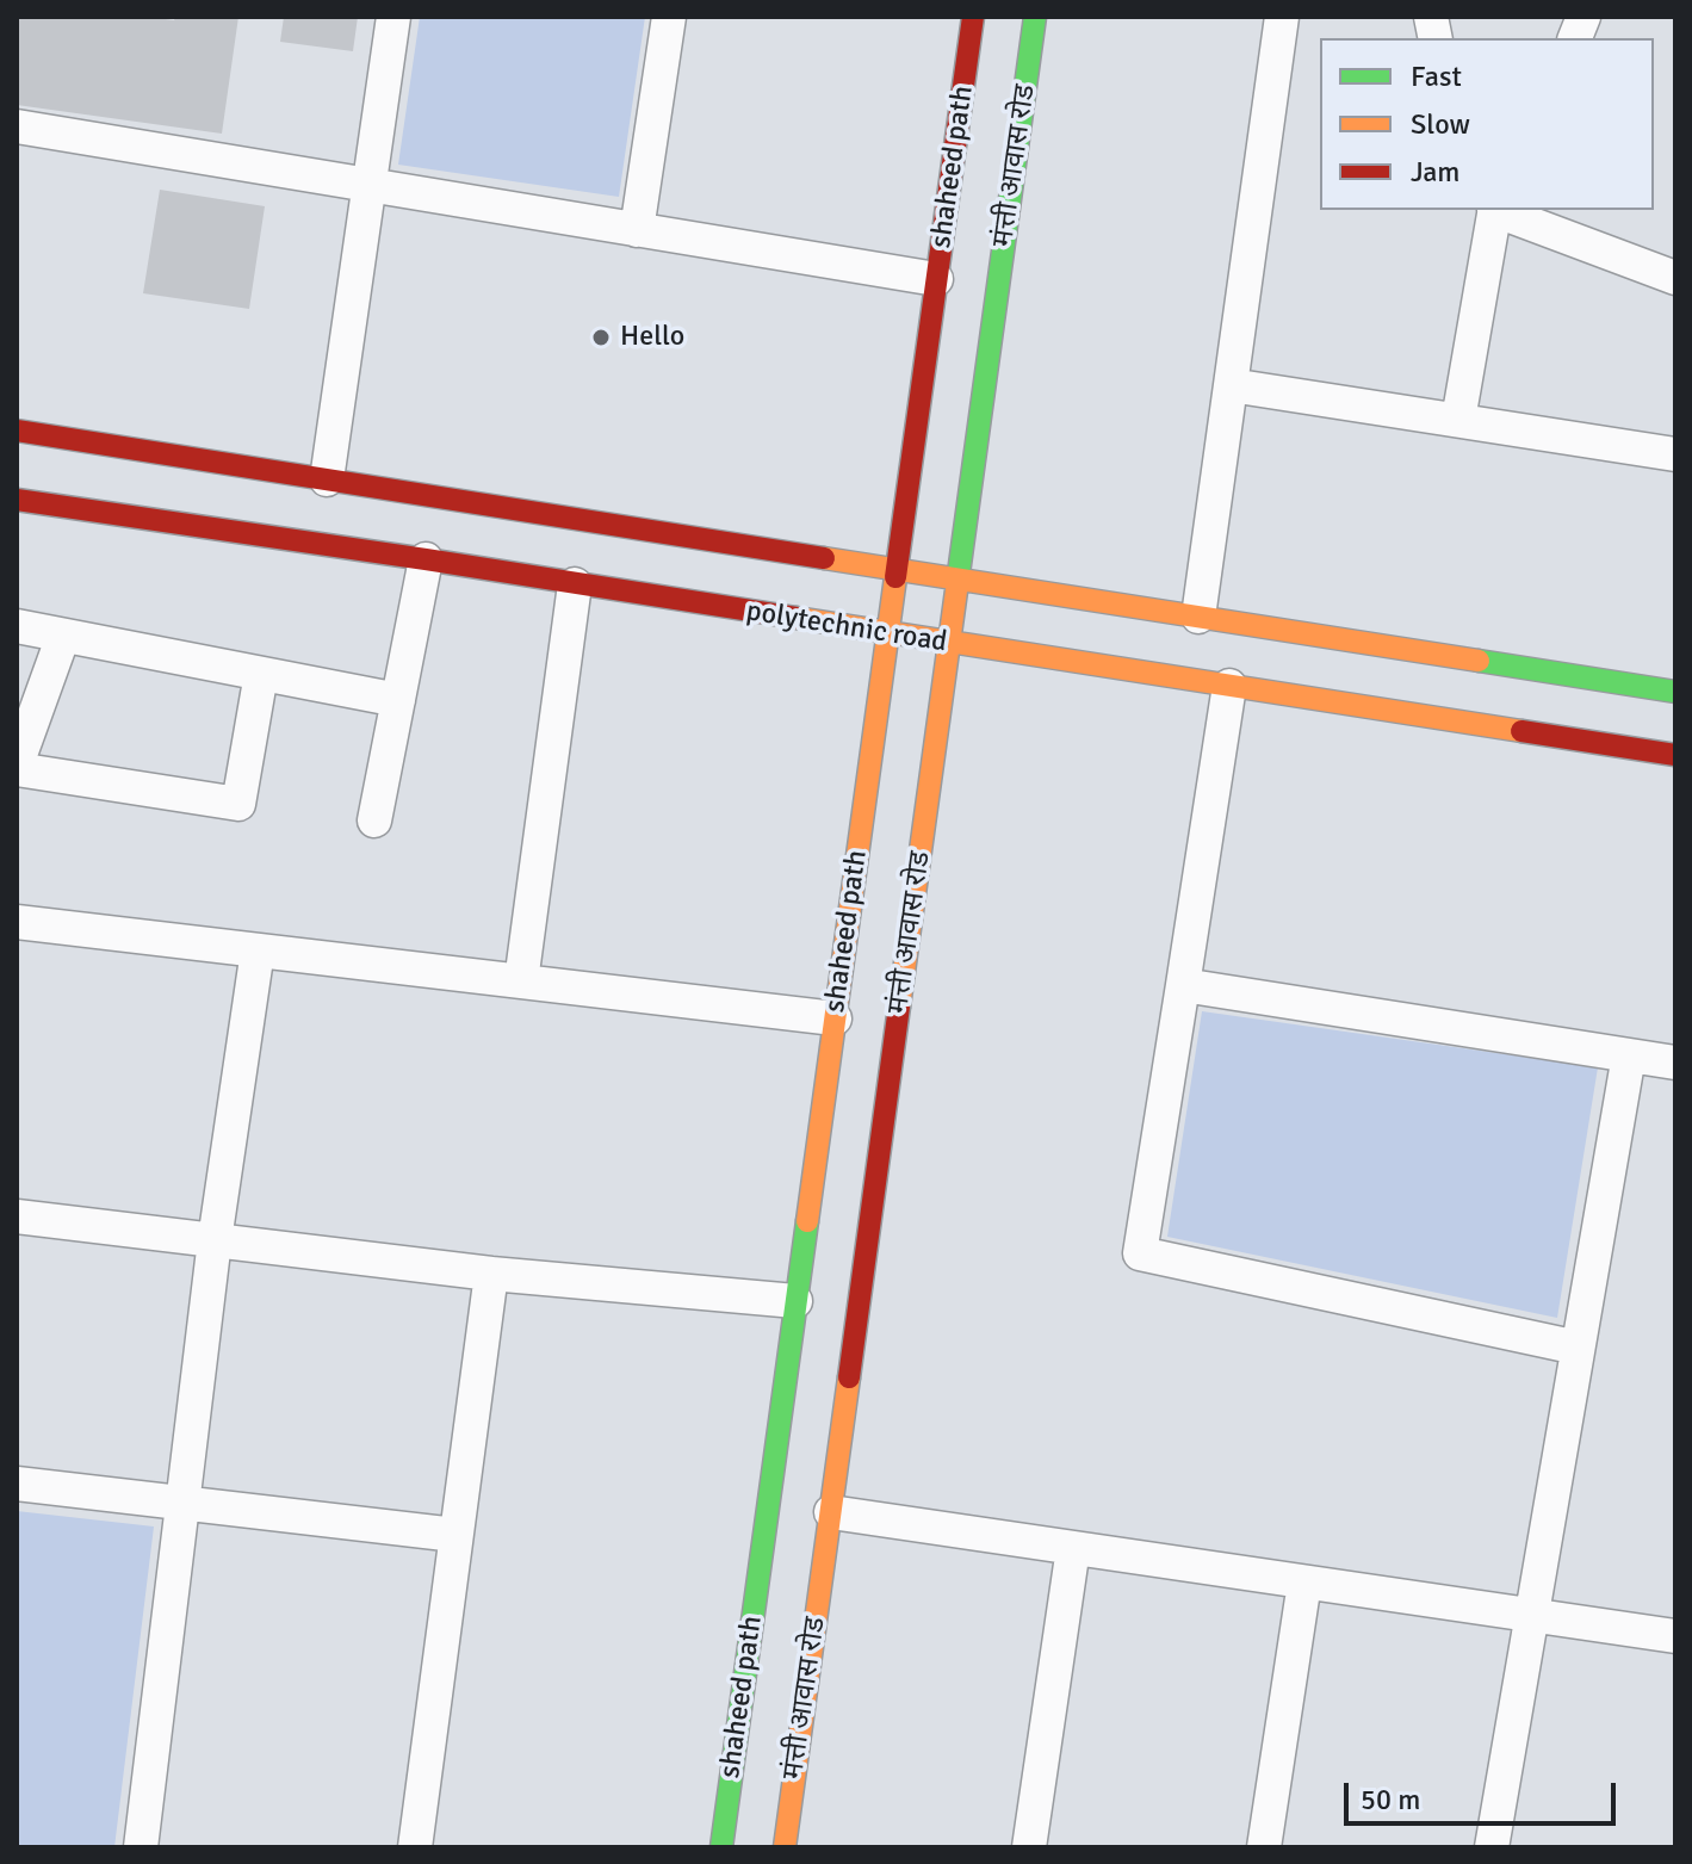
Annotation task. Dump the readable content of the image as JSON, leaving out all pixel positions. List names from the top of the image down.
{
  "streets": {
    "street": ["मंत्ती आवास रोड", "shaheed path", "polytechnic road"]
  },
  "crossings": [
    ["मंत्ती आवास रोड", "polytechnic road"],
    ["shaheed path", "polytechnic road"]
  ],
  "places": ["Hello"],
  "legend": ["Fast", "Slow", "Jam"],
  "scale_bar": "50 m"
}
